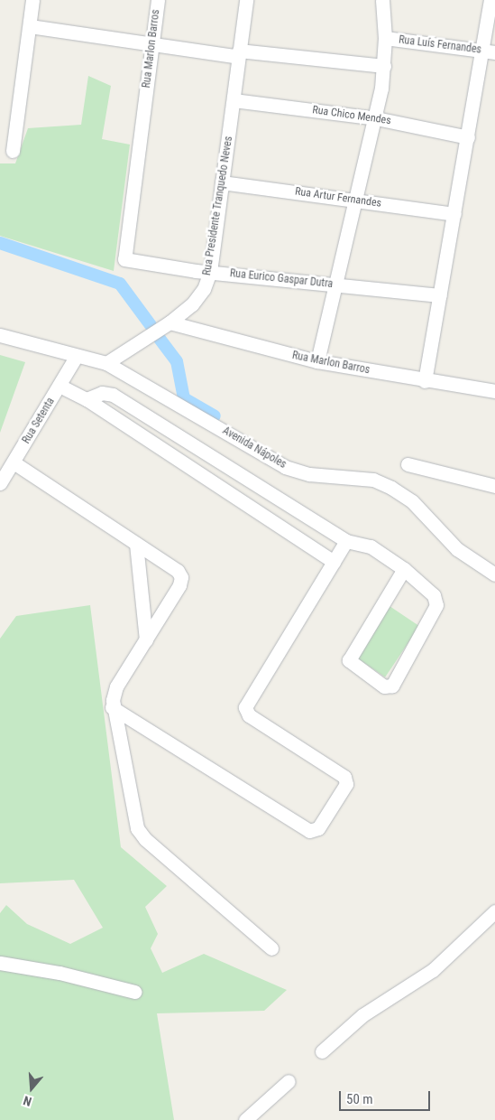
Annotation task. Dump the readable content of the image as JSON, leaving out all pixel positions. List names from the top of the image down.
{
  "streets": {
    "street": [
      "Rua Luís Fernandes",
      "Rua Marlon Barros",
      "Rua Chico Mendes",
      "Rua Artur Fernandes",
      "Rua Presidente Tranquedo Neves",
      "Rua Eurico Gaspar Dutra",
      "Rua Setenta",
      "Avenida Nápoles"
    ]
  },
  "crossings": [
    ["Rua Marlon Barros", "Rua Presidente Tranquedo Neves"],
    ["Rua Marlon Barros", "Rua Eurico Gaspar Dutra"],
    ["Rua Chico Mendes", "Rua Presidente Tranquedo Neves"],
    ["Rua Artur Fernandes", "Rua Presidente Tranquedo Neves"],
    ["Rua Presidente Tranquedo Neves", "Rua Eurico Gaspar Dutra"],
    ["Rua Presidente Tranquedo Neves", "Avenida Nápoles"],
    ["Rua Setenta", "Avenida Nápoles"]
  ],
  "scale_bar": "50 m",
  "north": "bottom"
}
